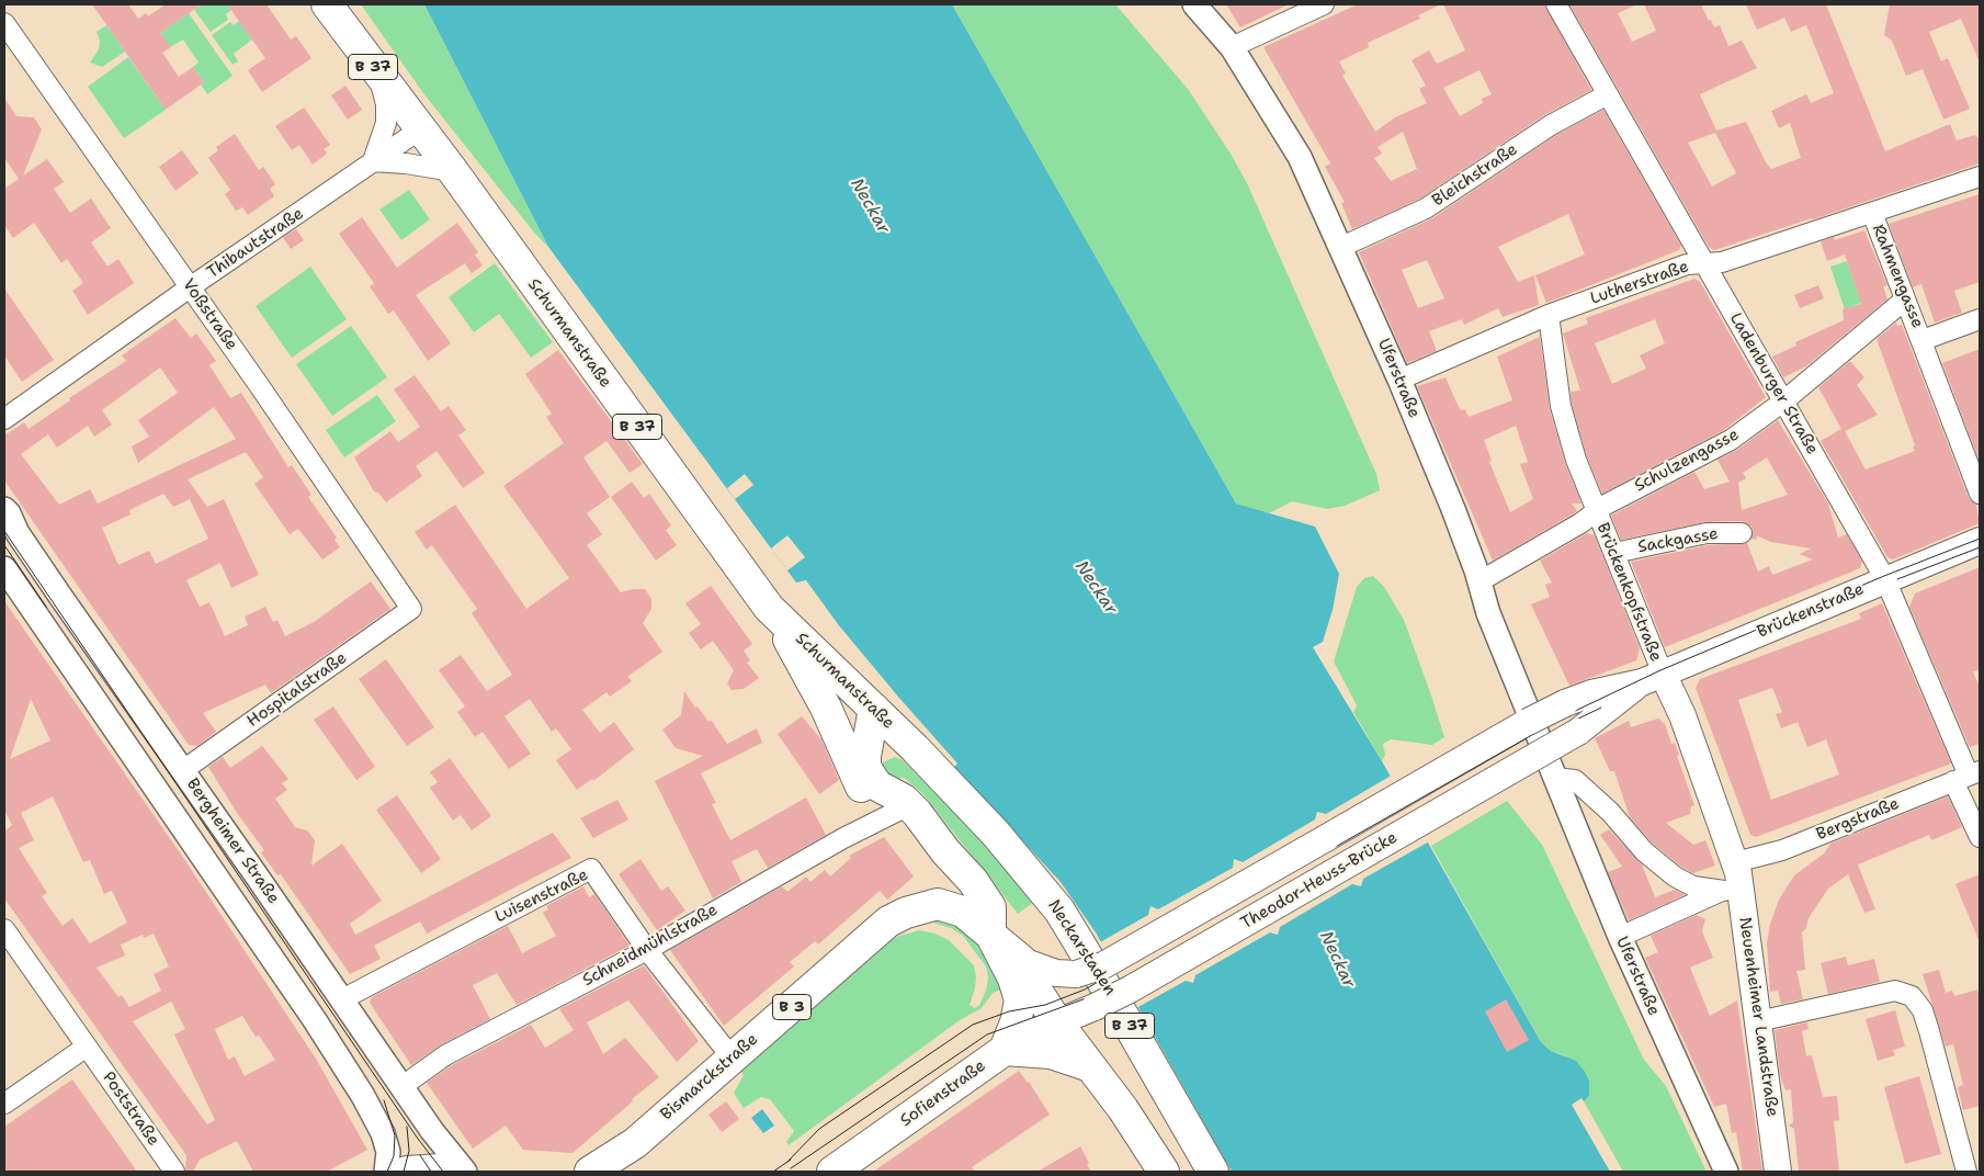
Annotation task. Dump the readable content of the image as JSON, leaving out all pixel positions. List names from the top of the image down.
{
  "streets": {
    "main road": [
      "B 37",
      "Schurmanstraße",
      "Brückenkopfstraße",
      "Brückenstraße",
      "Theodor-Heuss-Brücke",
      "Neckarstaden",
      "B 3",
      "Neuenheimer Landstraße",
      "Bismarckstraße",
      "Sofienstraße"
    ],
    "street": [
      "Bleichstraße",
      "Thibautstraße",
      "Rahmengasse",
      "Lutherstraße",
      "Voßstraße",
      "Uferstraße",
      "Ladenburger Straße",
      "Schulzengasse",
      "Sackgasse",
      "Hospitalstraße",
      "Bergstraße",
      "Bergheimer Straße",
      "Luisenstraße",
      "Schneidmühlstraße",
      "Poststraße"
    ]
  },
  "crossings": [
    ["Bleichstraße", "Uferstraße"],
    ["Bleichstraße", "Ladenburger Straße"],
    ["Thibautstraße", "Voßstraße"],
    ["Thibautstraße", "Schurmanstraße"],
    ["Rahmengasse", "Lutherstraße"],
    ["Rahmengasse", "Schulzengasse"],
    ["Lutherstraße", "Uferstraße"],
    ["Lutherstraße", "Ladenburger Straße"],
    ["Lutherstraße", "Brückenkopfstraße"],
    ["Voßstraße", "Hospitalstraße"],
    ["Schurmanstraße", "Neckarstaden"],
    ["Uferstraße", "Schulzengasse"],
    ["Uferstraße", "Neuenheimer Landstraße"],
    ["Ladenburger Straße", "Schulzengasse"],
    ["Ladenburger Straße", "Brückenstraße"],
    ["Ladenburger Straße", "Bergstraße"],
    ["Schulzengasse", "Brückenkopfstraße"],
    ["Sackgasse", "Brückenkopfstraße"],
    ["Brückenkopfstraße", "Brückenstraße"],
    ["Brückenkopfstraße", "Bergstraße"],
    ["Brückenkopfstraße", "Neuenheimer Landstraße"],
    ["Brückenstraße", "Theodor-Heuss-Brücke"],
    ["Hospitalstraße", "Bergheimer Straße"],
    ["Bergstraße", "Neuenheimer Landstraße"],
    ["Bergheimer Straße", "Luisenstraße"],
    ["Bergheimer Straße", "Schneidmühlstraße"],
    ["Theodor-Heuss-Brücke", "Sofienstraße"],
    ["Luisenstraße", "Schneidmühlstraße"],
    ["Luisenstraße", "Bismarckstraße"]
  ],
  "water": ["Neckar"]
}
